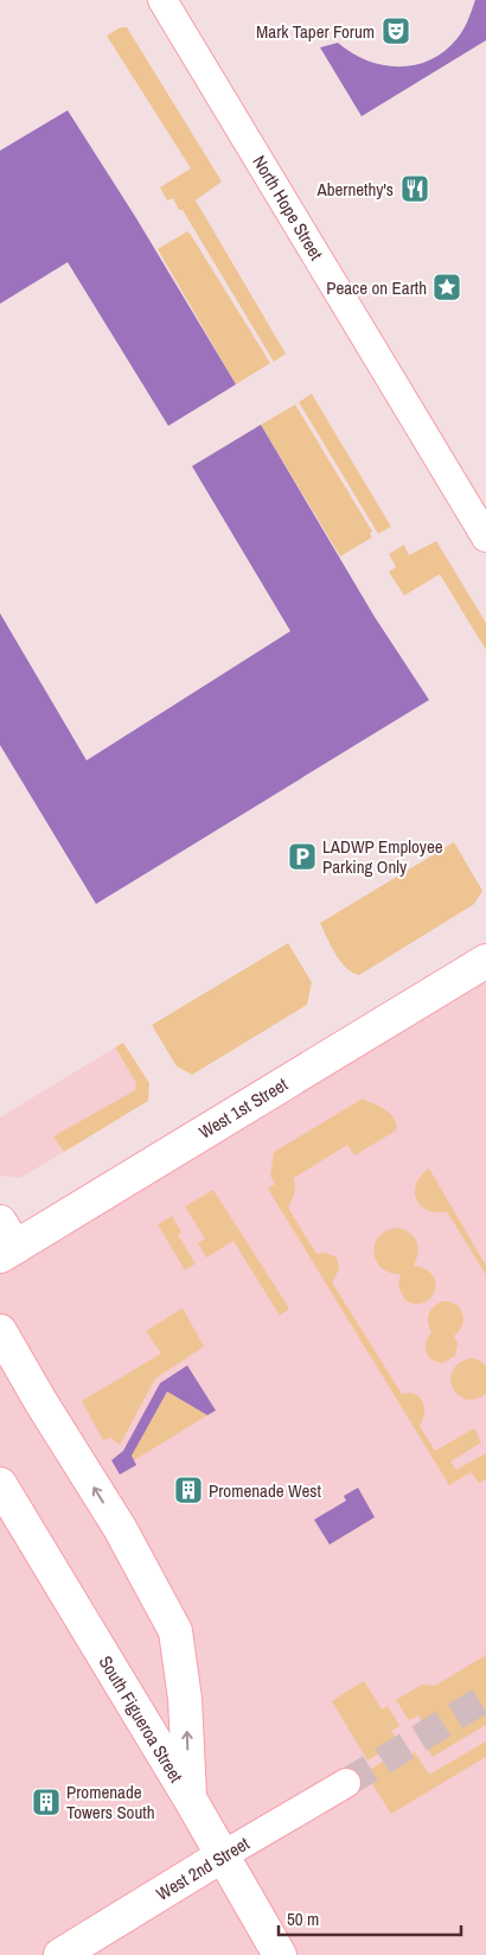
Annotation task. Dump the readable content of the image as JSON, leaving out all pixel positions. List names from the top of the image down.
{
  "streets": {
    "main road": [
      "North Hope Street",
      "West 1st Street",
      "South Figueroa Street",
      "West 2nd Street"
    ]
  },
  "crossings": [
    ["South Figueroa Street", "West 2nd Street"]
  ],
  "places": {
    "theatre": ["Mark Taper Forum"],
    "restaurant": ["Abernethy's"],
    "place": ["Peace on Earth"],
    "parking": ["LADWP Employee Parking Only"],
    "building": ["Promenade West", "Promenade Towers South"]
  },
  "scale_bar": "50 m"
}
